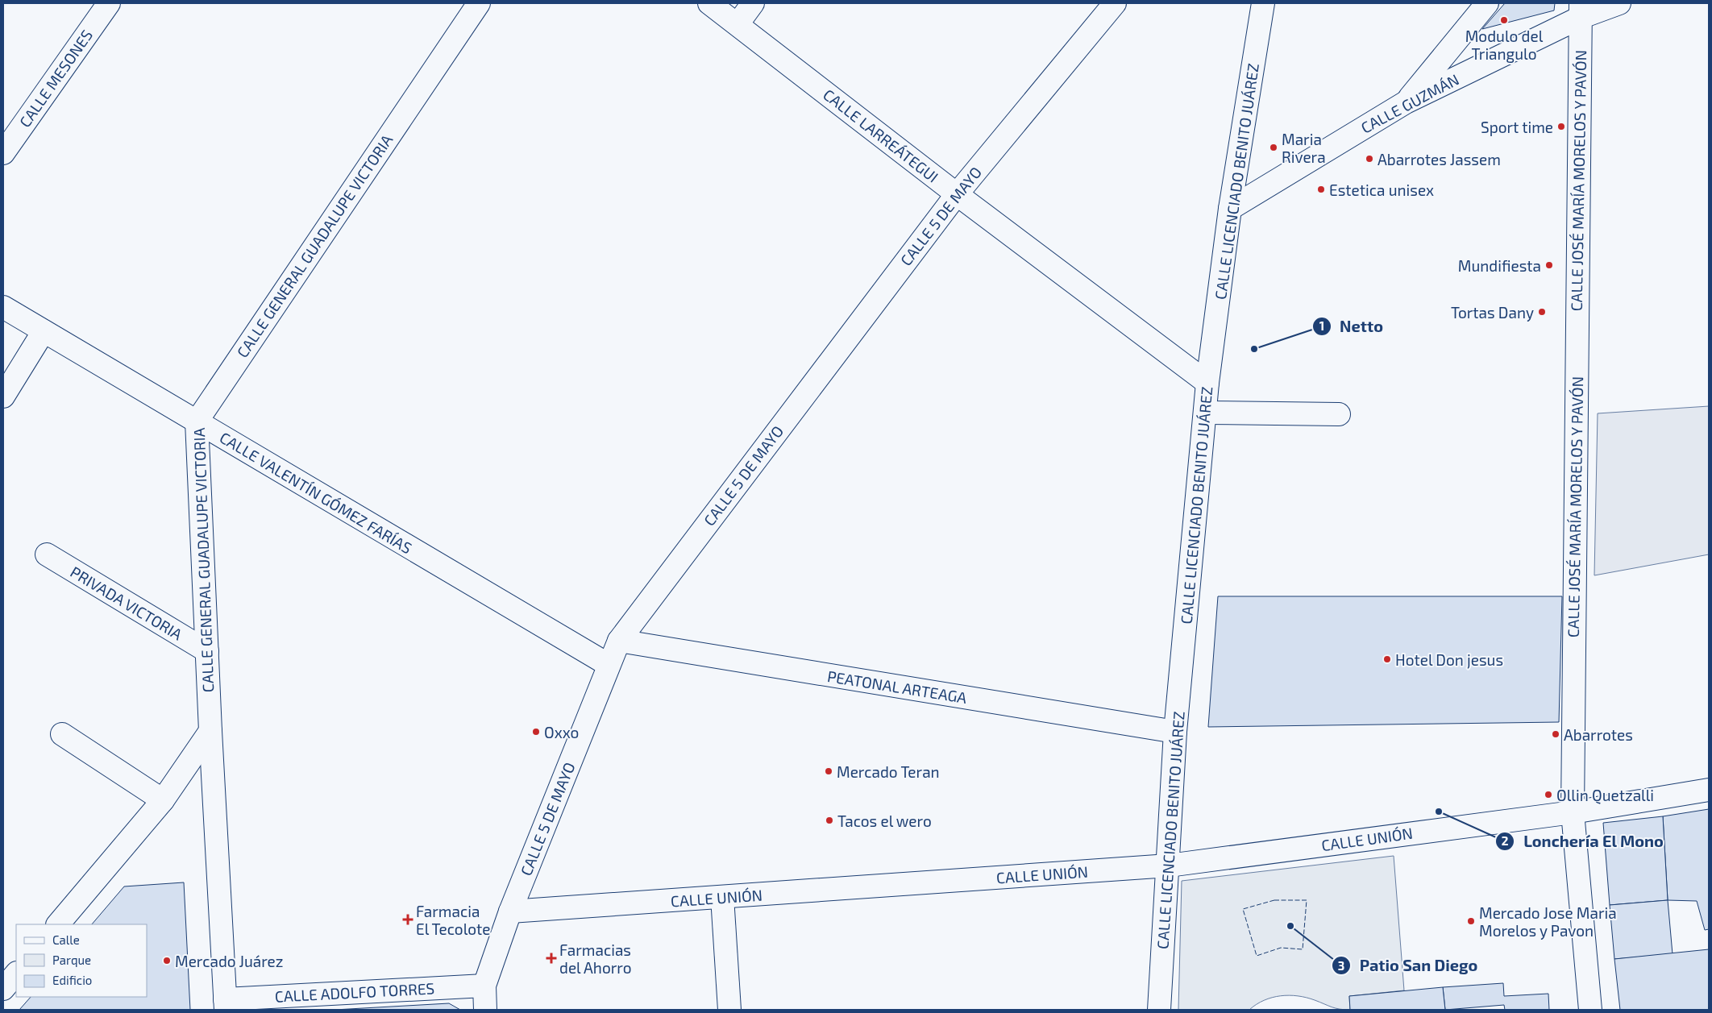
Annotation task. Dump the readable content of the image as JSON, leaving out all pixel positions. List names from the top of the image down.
{
  "streets": {
    "street": [
      "CALLE MESONES",
      "CALLE GUZMÁN",
      "CALLE LARREÁTEGUI",
      "CALLE JOSÉ MARÍA MORELOS Y PAVÓN",
      "CALLE LICENCIADO BENITO JUÁREZ",
      "CALLE 5 DE MAYO",
      "CALLE GENERAL GUADALUPE VICTORIA",
      "CALLE VALENTÍN GÓMEZ FARÍAS",
      "PRIVADA VICTORIA",
      "PEATONAL ARTEAGA",
      "CALLE UNIÓN",
      "CALLE ADOLFO TORRES"
    ]
  },
  "crossings": [
    ["CALLE GUZMÁN", "CALLE JOSÉ MARÍA MORELOS Y PAVÓN"],
    ["CALLE GUZMÁN", "CALLE LICENCIADO BENITO JUÁREZ"],
    ["CALLE LARREÁTEGUI", "CALLE LICENCIADO BENITO JUÁREZ"],
    ["CALLE LARREÁTEGUI", "CALLE 5 DE MAYO"],
    ["CALLE JOSÉ MARÍA MORELOS Y PAVÓN", "CALLE UNIÓN"],
    ["CALLE LICENCIADO BENITO JUÁREZ", "PEATONAL ARTEAGA"],
    ["CALLE LICENCIADO BENITO JUÁREZ", "CALLE UNIÓN"],
    ["CALLE 5 DE MAYO", "CALLE VALENTÍN GÓMEZ FARÍAS"],
    ["CALLE 5 DE MAYO", "PEATONAL ARTEAGA"],
    ["CALLE 5 DE MAYO", "CALLE UNIÓN"],
    ["CALLE 5 DE MAYO", "CALLE ADOLFO TORRES"],
    ["CALLE GENERAL GUADALUPE VICTORIA", "CALLE VALENTÍN GÓMEZ FARÍAS"],
    ["CALLE GENERAL GUADALUPE VICTORIA", "PRIVADA VICTORIA"],
    ["CALLE GENERAL GUADALUPE VICTORIA", "CALLE ADOLFO TORRES"]
  ],
  "places": {
    "other": [
      "Modulo del Triangulo",
      "Sport time",
      "Maria Rivera",
      "Abarrotes Jassem",
      "Estetica unisex",
      "Mundifiesta",
      "Tortas Dany",
      "Netto",
      "Hotel Don jesus",
      "Oxxo",
      "Abarrotes",
      "Mercado Teran",
      "Ollin Quetzalli",
      "Lonchería El Mono",
      "Tacos el wero",
      "Mercado Jose Maria Morelos y Pavon",
      "Patio San Diego",
      "Mercado Juárez"
    ],
    "health": ["Farmacia El Tecolote", "Farmacias del Ahorro"]
  },
  "legend": ["Calle", "Parque", "Edificio"]
}
